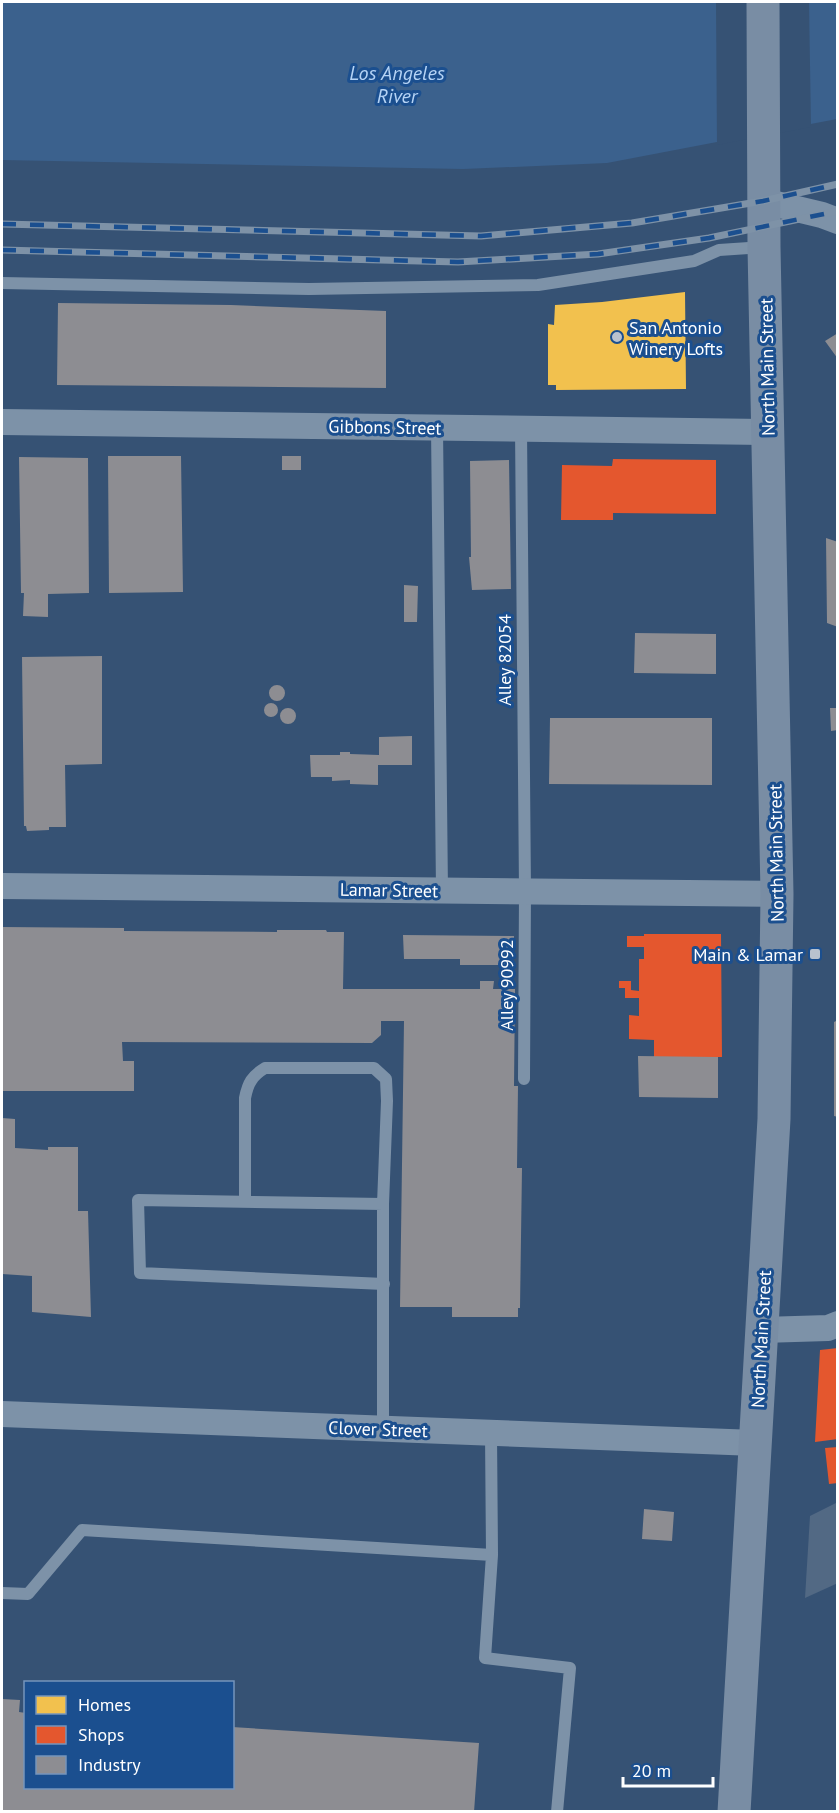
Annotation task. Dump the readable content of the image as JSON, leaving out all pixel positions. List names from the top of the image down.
{
  "streets": {
    "main road": ["North Main Street"],
    "street": ["Gibbons Street", "Lamar Street", "Clover Street"],
    "lane": ["Alley 82054", "Alley 90992"]
  },
  "crossings": [
    ["North Main Street", "Gibbons Street"],
    ["North Main Street", "Lamar Street"],
    ["North Main Street", "Clover Street"],
    ["Gibbons Street", "Alley 82054"],
    ["Alley 82054", "Lamar Street"],
    ["Alley 82054", "Alley 90992"],
    ["Lamar Street", "Alley 90992"]
  ],
  "water": ["Los Angeles River"],
  "places": {
    "other": ["San Antonio Winery Lofts"],
    "transit": ["Main & Lamar"]
  },
  "legend": ["Homes", "Shops", "Industry"],
  "scale_bar": "20 m"
}
